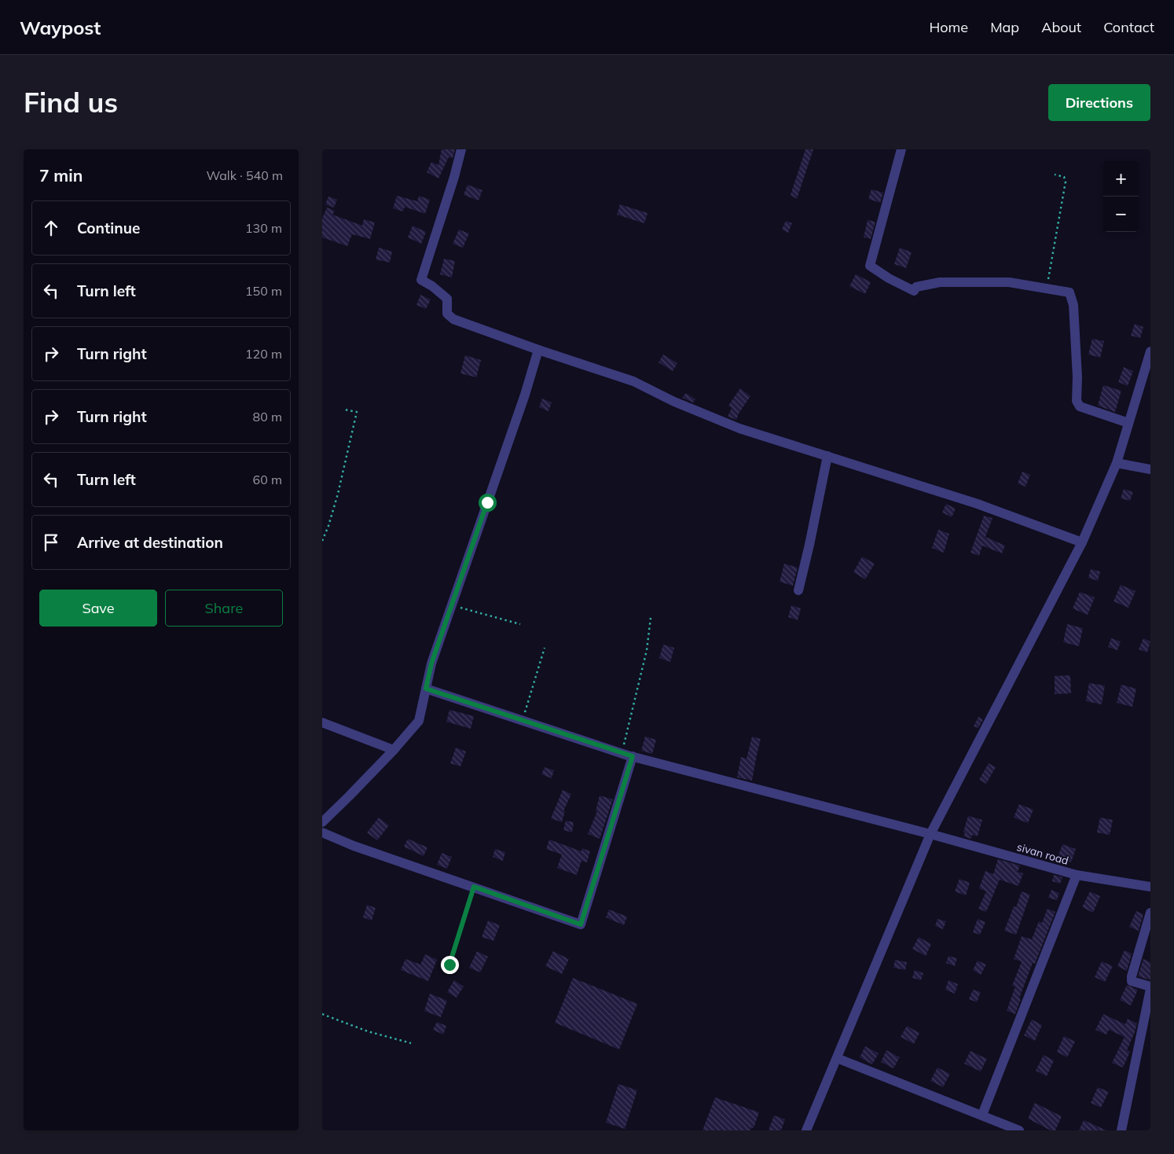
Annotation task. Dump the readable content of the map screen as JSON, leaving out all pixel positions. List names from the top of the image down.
{
  "streets": {
    "street": ["sivan road"]
  },
  "page": {
    "header": "Waypost",
    "nav": [
      "Home",
      "Map",
      "About",
      "Contact"
    ],
    "buttons": [
      "Directions",
      ["Save", "Share"]
    ],
    "title": "Find us",
    "heading": ["7 min", "Walk · 540 m"],
    "map_buttons": ["+", "−"],
    "list": [
      ["Continue", "130 m"],
      ["Turn left", "150 m"],
      ["Turn right", "120 m"],
      ["Turn right", "80 m"],
      ["Turn left", "60 m"],
      "Arrive at destination"
    ]
  }
}
